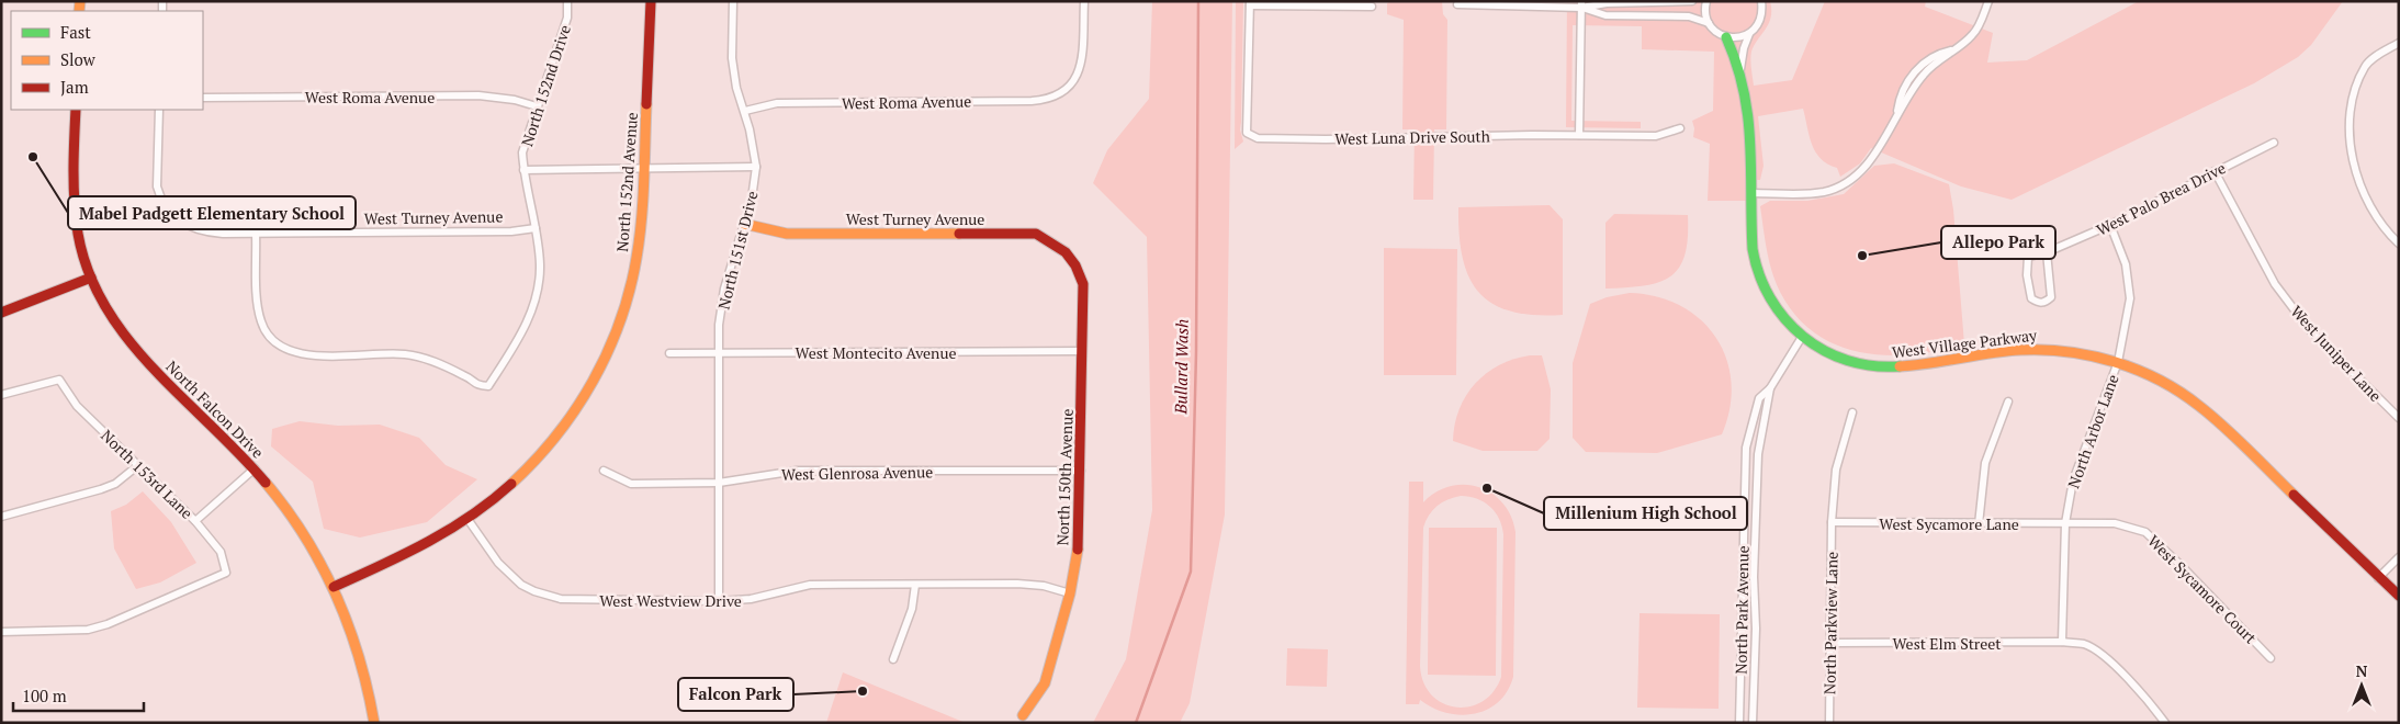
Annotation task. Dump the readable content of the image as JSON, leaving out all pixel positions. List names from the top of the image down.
{
  "streets": {
    "street": [
      "North 152nd Drive",
      "West Roma Avenue",
      "West Luna Drive South",
      "North 152nd Avenue",
      "West Palo Brea Drive",
      "West Turney Avenue",
      "North 151st Drive",
      "West Village Parkway",
      "West Montecito Avenue",
      "West Juniper Lane",
      "North Falcon Drive",
      "North Arbor Lane",
      "West Glenrosa Avenue",
      "North 153rd Lane",
      "North 150th Avenue",
      "West Sycamore Lane",
      "West Sycamore Court",
      "West Westview Drive",
      "North Park Avenue",
      "North Parkview Lane",
      "West Elm Street"
    ]
  },
  "crossings": [
    ["North 152nd Drive", "West Roma Avenue"],
    ["North 152nd Drive", "West Turney Avenue"],
    ["West Roma Avenue", "North 151st Drive"],
    ["North 152nd Avenue", "North Falcon Drive"],
    ["North 152nd Avenue", "West Westview Drive"],
    ["West Palo Brea Drive", "West Juniper Lane"],
    ["West Palo Brea Drive", "North Arbor Lane"],
    ["West Turney Avenue", "North 151st Drive"],
    ["West Turney Avenue", "North 150th Avenue"],
    ["North 151st Drive", "West Montecito Avenue"],
    ["North 151st Drive", "West Glenrosa Avenue"],
    ["North 151st Drive", "West Westview Drive"],
    ["West Village Parkway", "North Arbor Lane"],
    ["West Village Parkway", "North Park Avenue"],
    ["West Montecito Avenue", "North 150th Avenue"],
    ["North Arbor Lane", "West Sycamore Lane"],
    ["North Arbor Lane", "West Sycamore Court"],
    ["North Arbor Lane", "West Elm Street"],
    ["West Glenrosa Avenue", "North 150th Avenue"],
    ["North 150th Avenue", "West Westview Drive"],
    ["West Sycamore Lane", "West Sycamore Court"],
    ["West Sycamore Lane", "North Parkview Lane"],
    ["North Parkview Lane", "West Elm Street"]
  ],
  "water": ["Bullard Wash"],
  "places": [
    "Mabel Padgett Elementary School",
    "Allepo Park",
    "Millenium High School",
    "Falcon Park"
  ],
  "legend": ["Fast", "Slow", "Jam"],
  "scale_bar": "100 m",
  "north": "top"
}
